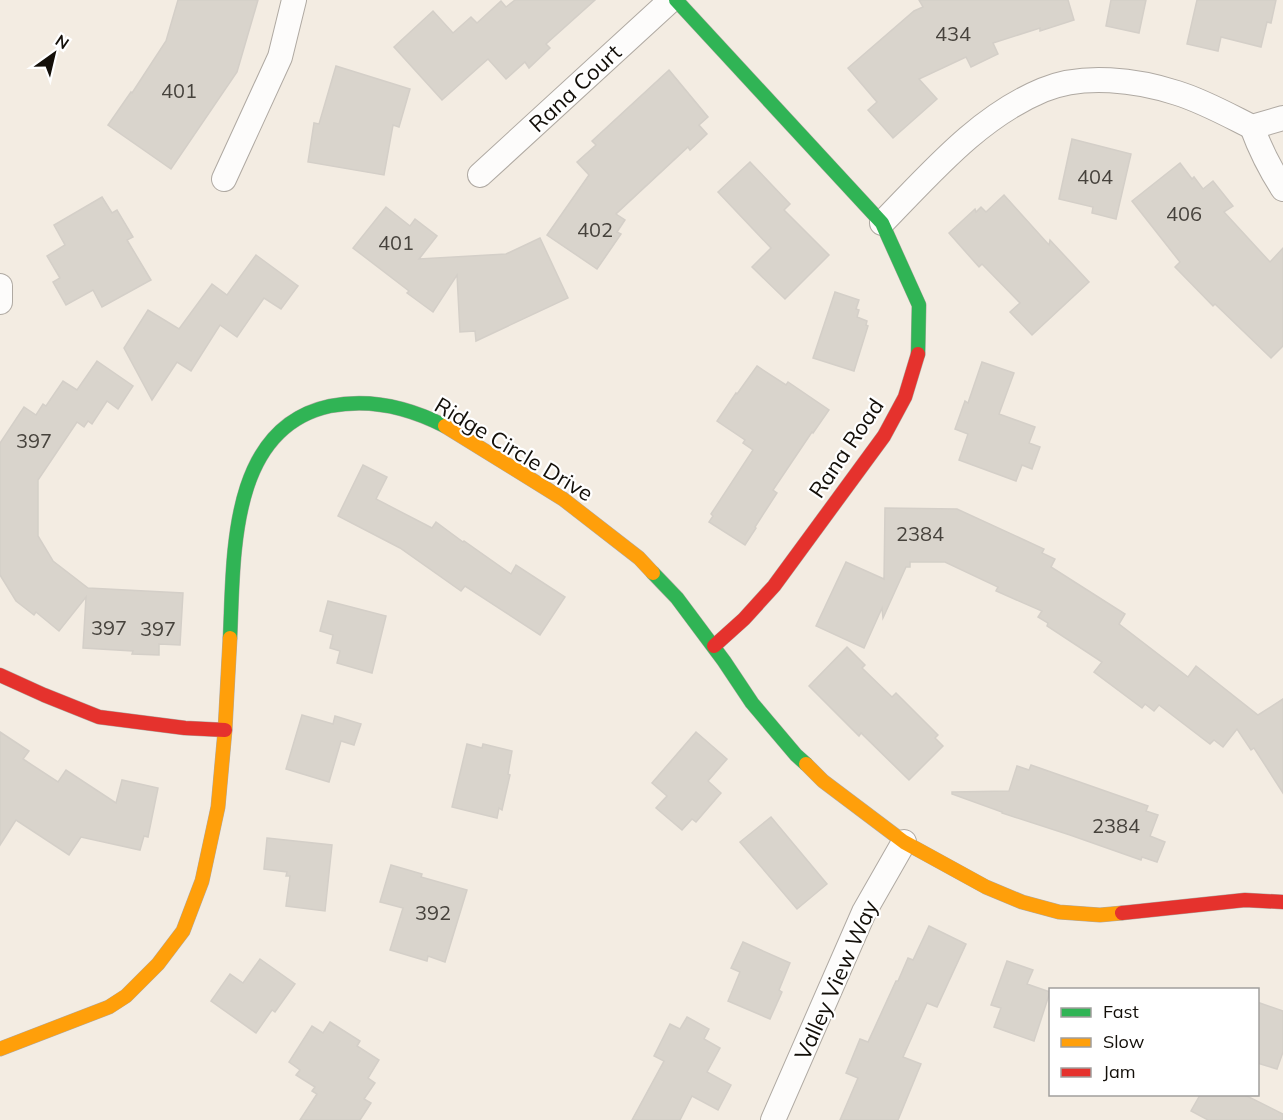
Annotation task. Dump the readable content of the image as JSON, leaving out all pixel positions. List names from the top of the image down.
{
  "streets": {
    "street": [
      "Rana Court",
      "Rana Road",
      "Ridge Circle Drive",
      "Valley View Way"
    ]
  },
  "crossings": [
    ["Rana Road", "Ridge Circle Drive"],
    ["Ridge Circle Drive", "Valley View Way"]
  ],
  "house_numbers": [
    "434",
    "401",
    "404",
    "406",
    "402",
    "401",
    "397",
    "2384",
    "397",
    "397",
    "2384",
    "392"
  ],
  "legend": ["Fast", "Slow", "Jam"],
  "north": "top right"
}
